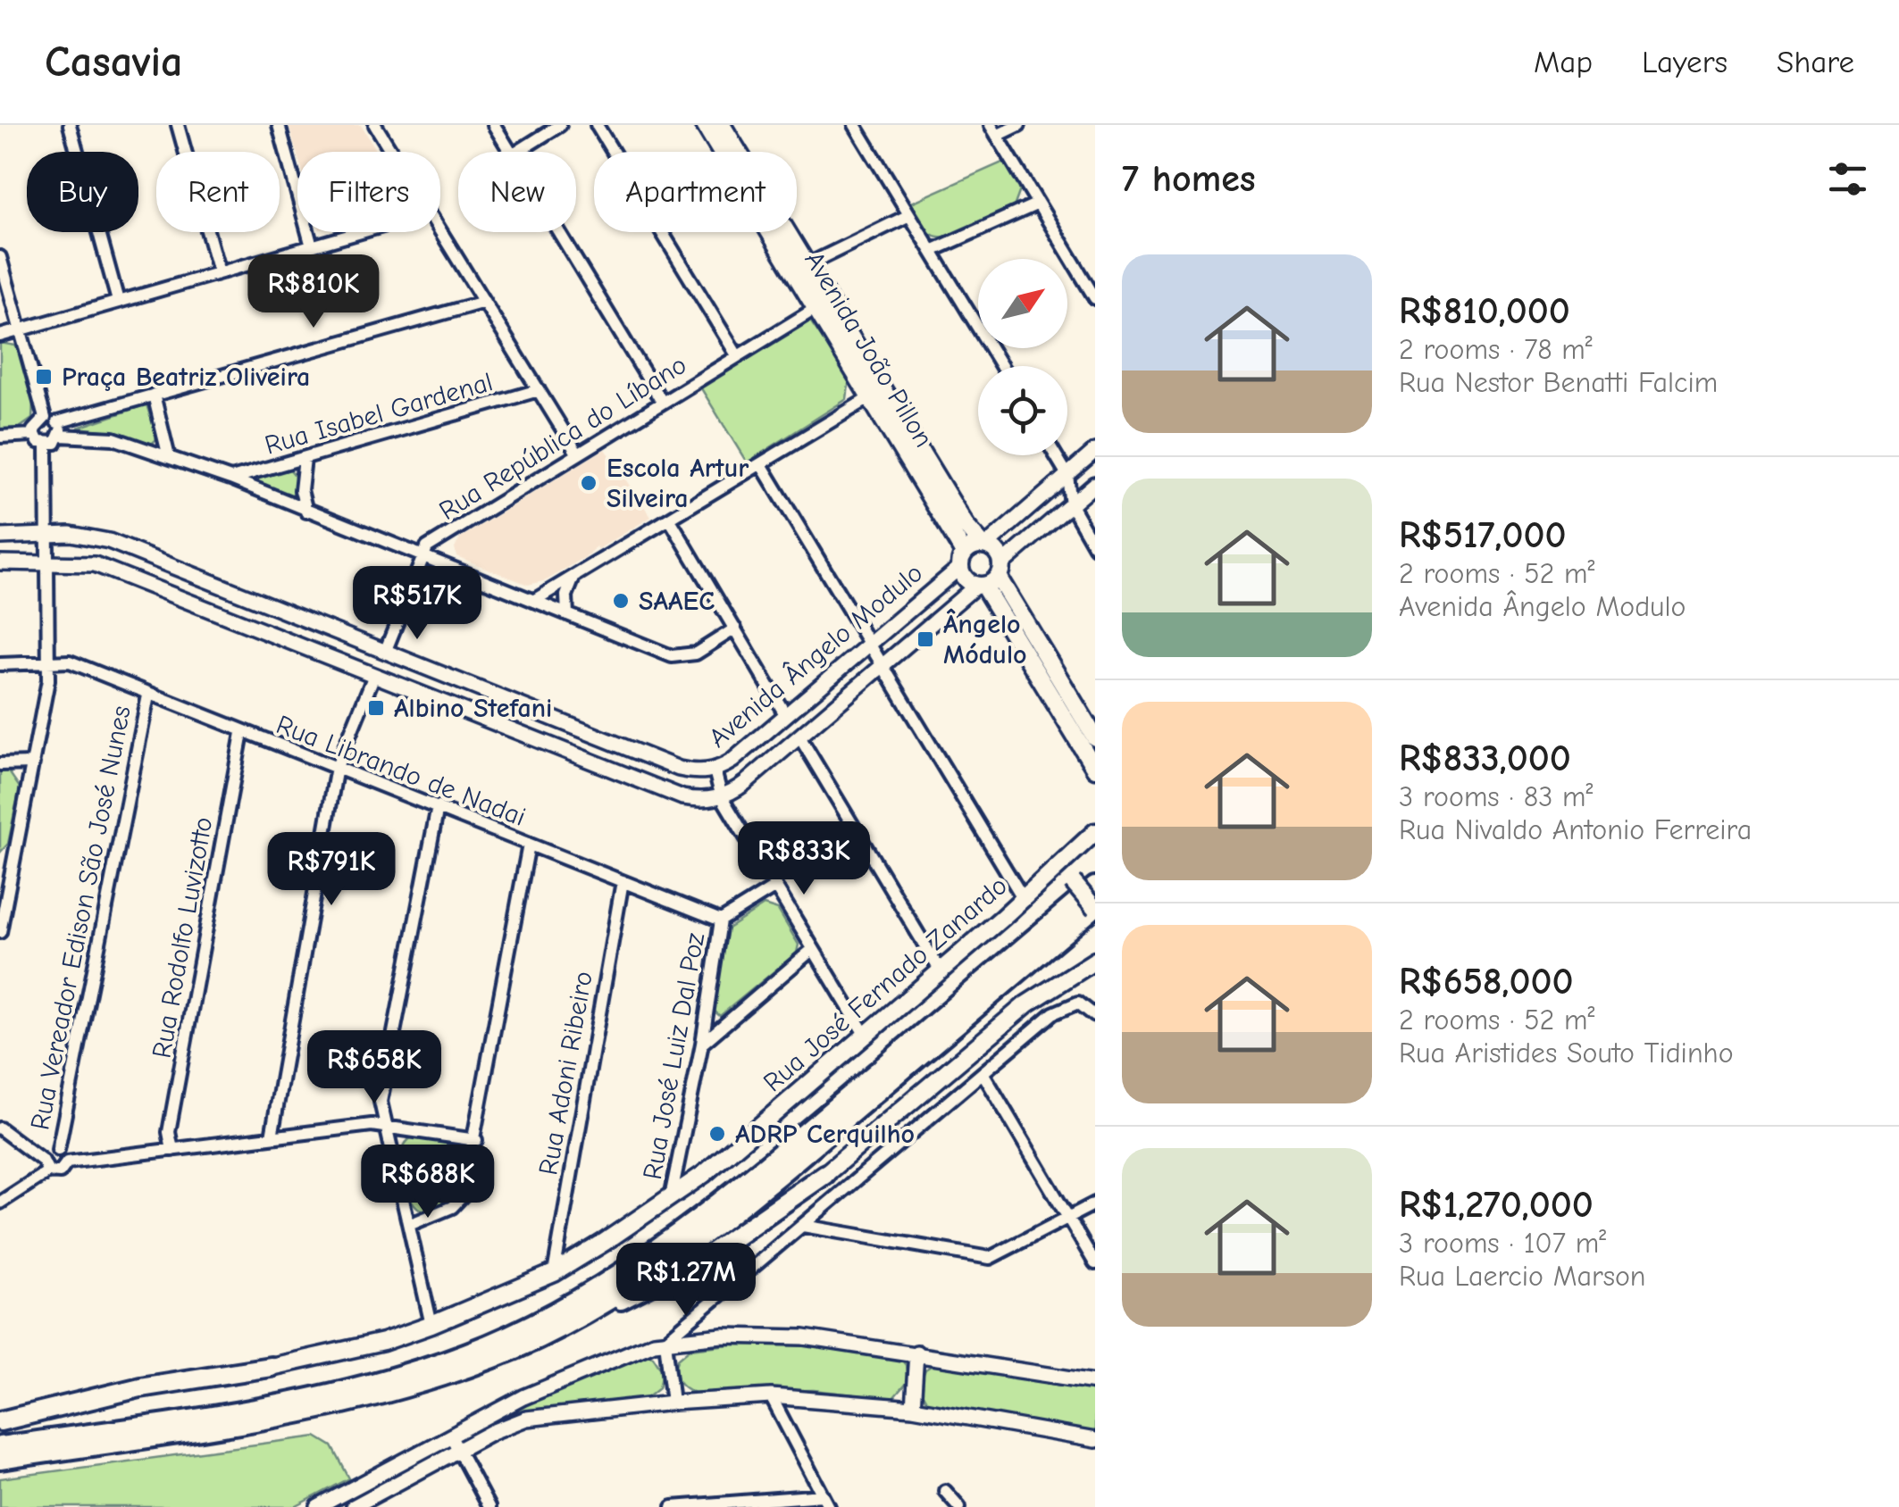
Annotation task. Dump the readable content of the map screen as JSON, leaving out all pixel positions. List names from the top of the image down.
{
  "streets": {
    "main road": ["Avenida João Pillon", "Rua José Fernado Zanardo"],
    "street": [
      "Rua Isabel Gardenal",
      "Rua República do Líbano",
      "Avenida Ângelo Modulo",
      "Rua Librando de Nadai",
      "Rua Vereador Edison São José Nunes",
      "Rua Rodolfo Luvizotto",
      "Rua José Luiz Dal Poz",
      "Rua Adoni Ribeiro"
    ]
  },
  "crossings": [
    ["Avenida João Pillon", "Rua República do Líbano"],
    ["Avenida João Pillon", "Avenida Ângelo Modulo"],
    ["Rua República do Líbano", "Avenida Ângelo Modulo"],
    ["Rua Librando de Nadai", "Rua Vereador Edison São José Nunes"],
    ["Rua Librando de Nadai", "Rua Rodolfo Luvizotto"],
    ["Rua Librando de Nadai", "Rua José Luiz Dal Poz"],
    ["Rua Librando de Nadai", "Rua Adoni Ribeiro"],
    ["Rua José Fernado Zanardo", "Rua José Luiz Dal Poz"],
    ["Rua José Fernado Zanardo", "Rua Adoni Ribeiro"]
  ],
  "places": {
    "transit": ["Praça Beatriz Oliveira", "Ângelo Módulo", "Albino Stefani"],
    "other": ["Escola Artur Silveira", "SAAEC", "ADRP Cerquilho"]
  },
  "north": "top right",
  "page": {
    "header": "Casavia",
    "nav": ["Map", "Layers", "Share"],
    "heading": "7 homes",
    "chip": [
      "Buy",
      "Rent",
      "Filters",
      "New",
      "Apartment"
    ],
    "list": [
      {
        "name": "R$810,000",
        "note": "2 rooms · 78 m² · Rua Nestor Benatti Falcim"
      },
      {
        "name": "R$517,000",
        "note": "2 rooms · 52 m² · Avenida Ângelo Modulo"
      },
      {
        "name": "R$833,000",
        "note": "3 rooms · 83 m² · Rua Nivaldo Antonio Ferreira"
      },
      {
        "name": "R$658,000",
        "note": "2 rooms · 52 m² · Rua Aristides Souto Tidinho"
      },
      {
        "name": "R$1,270,000",
        "note": "3 rooms · 107 m² · Rua Laercio Marson"
      }
    ],
    "price": [
      "R$810K",
      "R$517K",
      "R$833K",
      "R$791K",
      "R$658K",
      "R$688K",
      "R$1.27M"
    ]
  }
}
